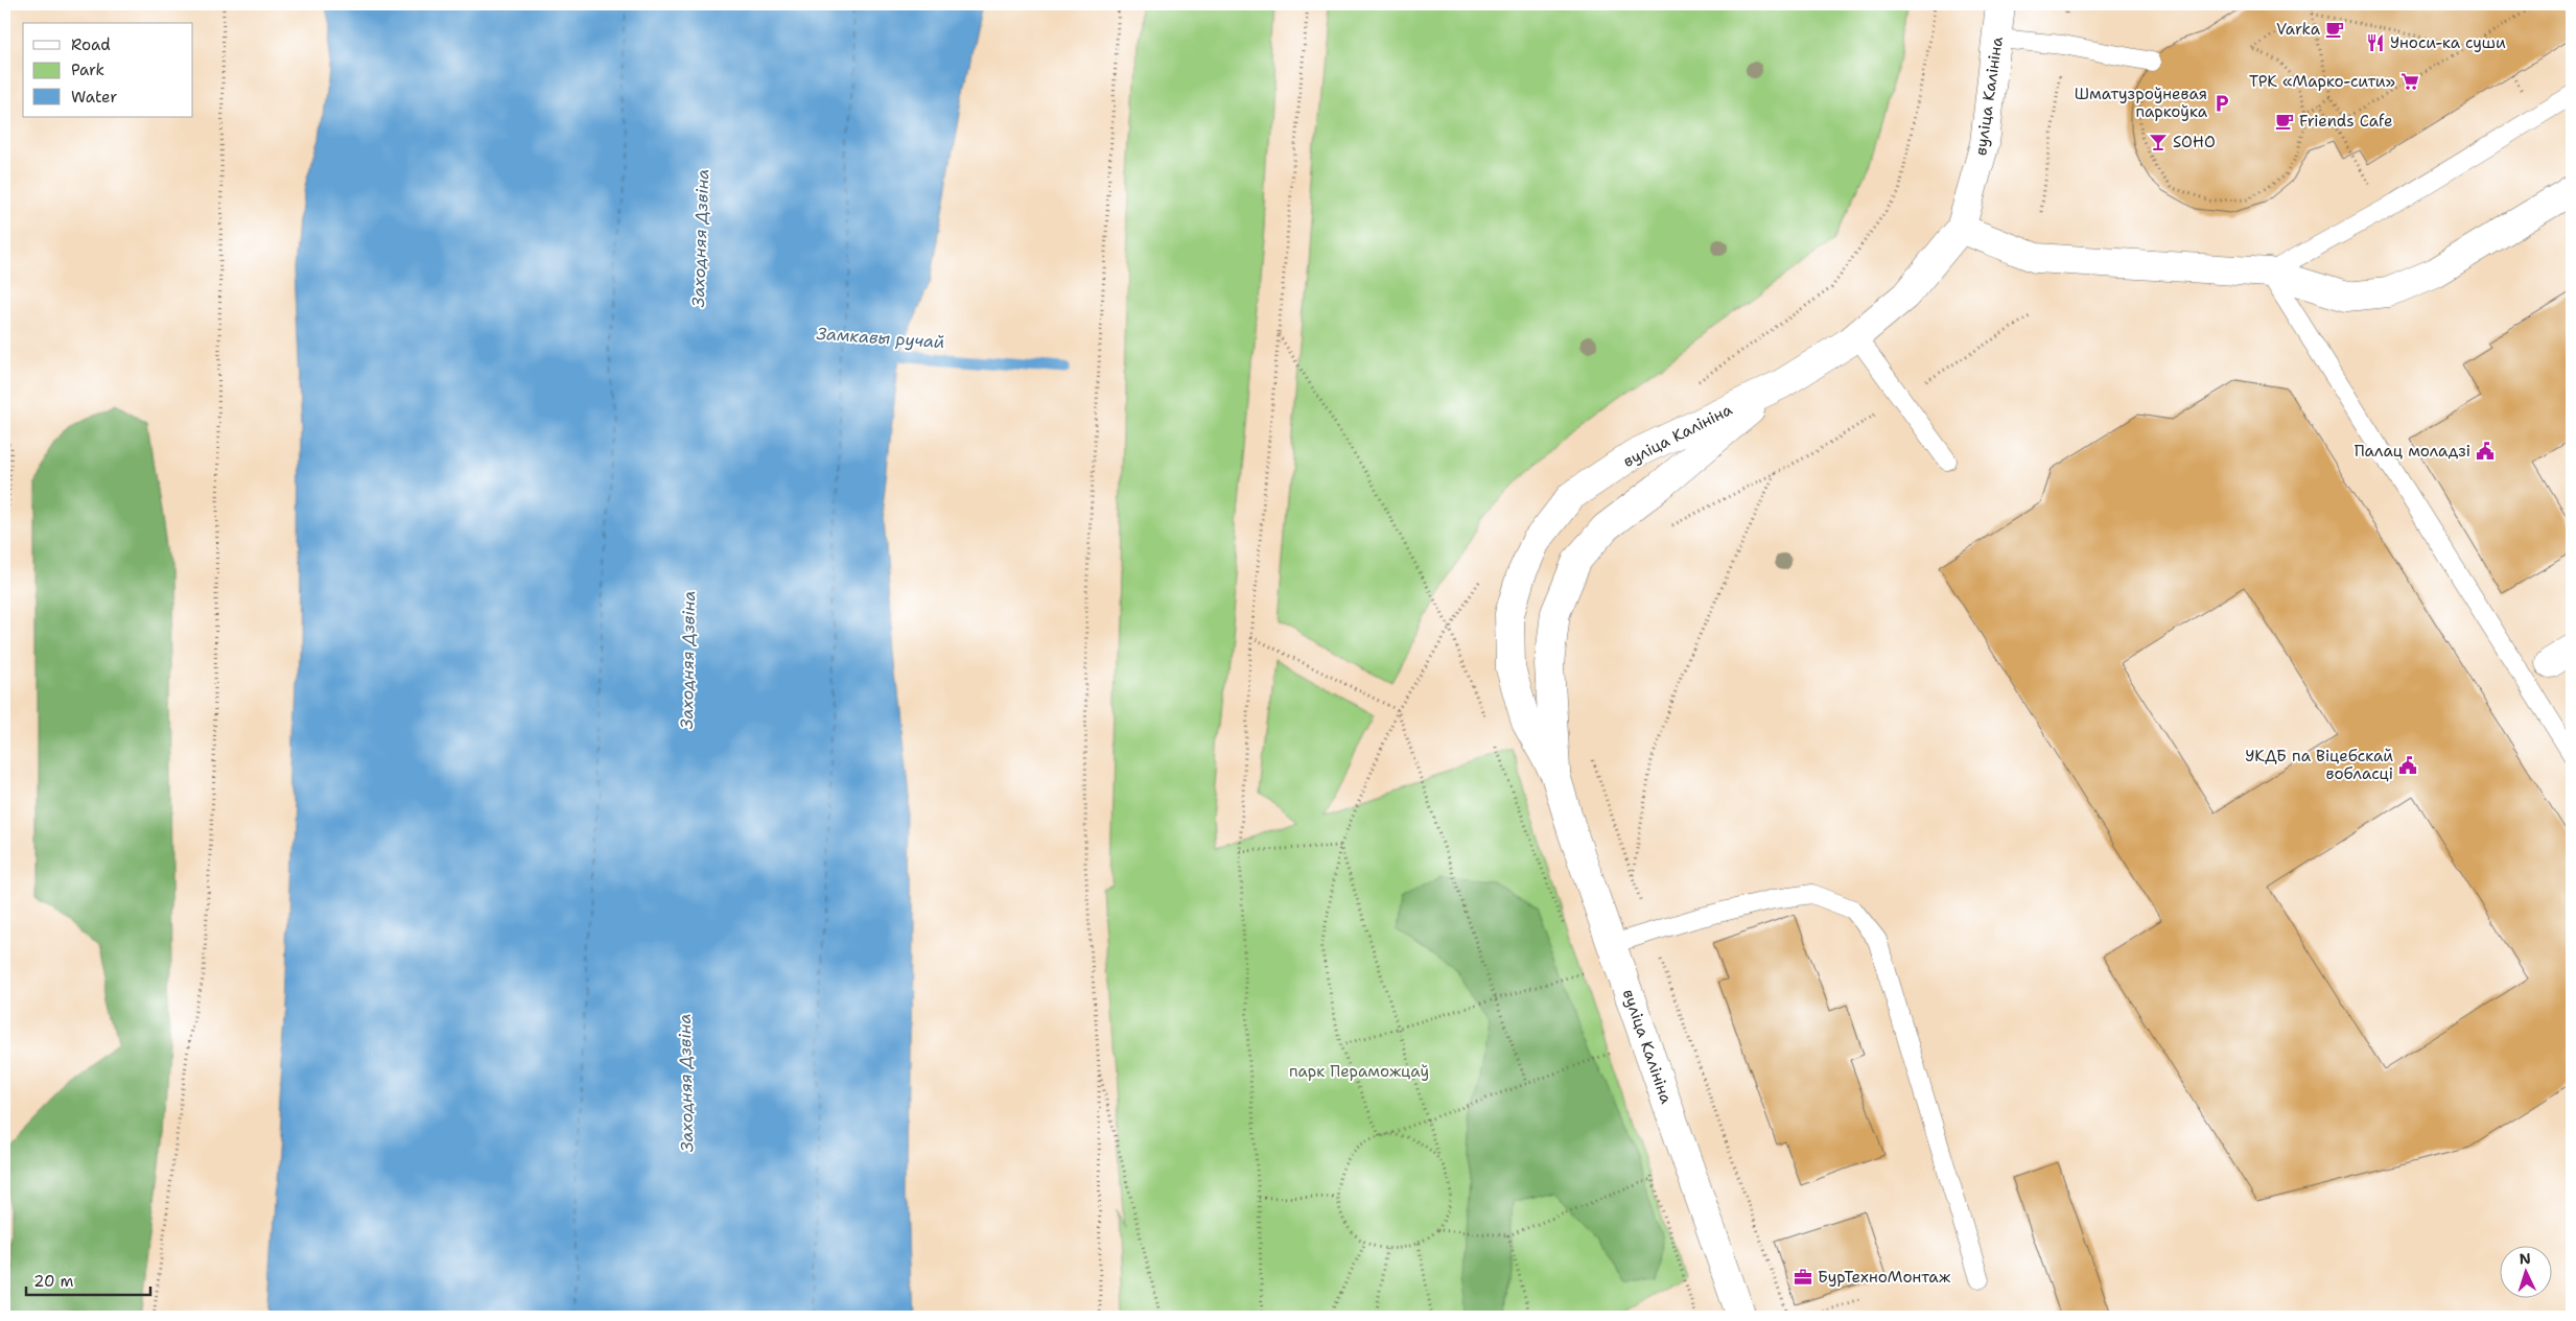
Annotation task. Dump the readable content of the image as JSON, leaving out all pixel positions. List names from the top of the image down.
{
  "streets": {
    "street": ["вуліца Калініна"]
  },
  "water": ["Заходняя Дзвіна", "Замкавы ручай"],
  "parks": ["парк Пераможцаў"],
  "places": {
    "cafe": ["Varka", "Friends Cafe"],
    "restaurant": ["Уноси-ка суши"],
    "supermarket": ["ТРК «Марко-сити»"],
    "parking": ["Шматузроўневая паркоўка"],
    "bar": ["SOHO"],
    "public building": ["Палац моладзі", "УКДБ па Віцебскай вобласці"],
    "office": ["БурТехноМонтаж"]
  },
  "legend": ["Road", "Park", "Water"],
  "scale_bar": "20 m",
  "north": "top"
}
